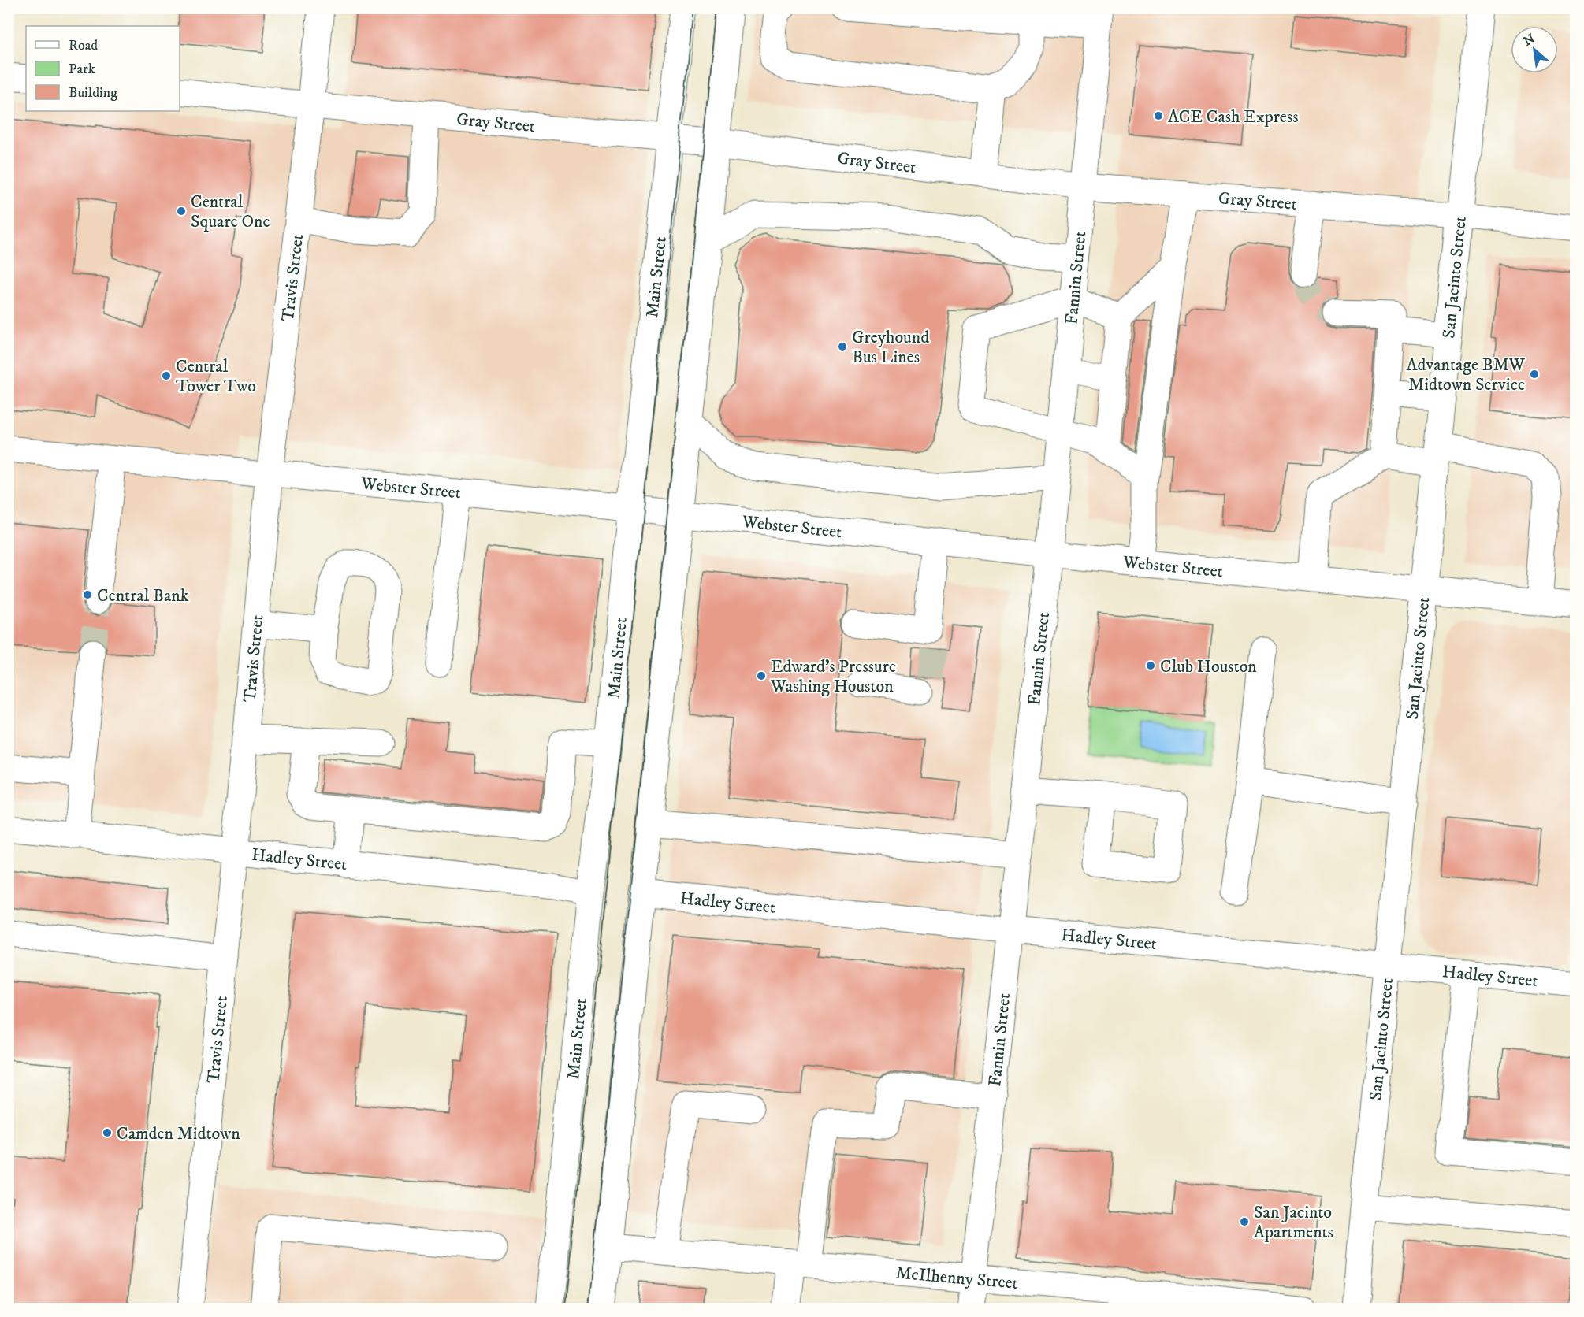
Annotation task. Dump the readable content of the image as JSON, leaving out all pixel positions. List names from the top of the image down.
{
  "streets": {
    "main road": [
      "Gray Street",
      "Travis Street",
      "San Jacinto Street",
      "Main Street",
      "Fannin Street",
      "Webster Street",
      "Hadley Street",
      "McIlhenny Street"
    ]
  },
  "crossings": [
    ["Gray Street", "Travis Street"],
    ["Gray Street", "San Jacinto Street"],
    ["Gray Street", "Main Street"],
    ["Gray Street", "Fannin Street"],
    ["Travis Street", "Webster Street"],
    ["Travis Street", "Hadley Street"],
    ["San Jacinto Street", "Webster Street"],
    ["San Jacinto Street", "Hadley Street"],
    ["Main Street", "Webster Street"],
    ["Main Street", "Hadley Street"],
    ["Fannin Street", "Webster Street"],
    ["Fannin Street", "Hadley Street"],
    ["Fannin Street", "McIlhenny Street"]
  ],
  "places": [
    "ACE Cash Express",
    "Central Square One",
    "Greyhound Bus Lines",
    "Advantage BMW Midtown Service",
    "Central Tower Two",
    "Central Bank",
    "Club Houston",
    "Edward’s Pressure Washing Houston",
    "Camden Midtown",
    "San Jacinto Apartments"
  ],
  "legend": ["Road", "Park", "Building"],
  "north": "top left"
}
